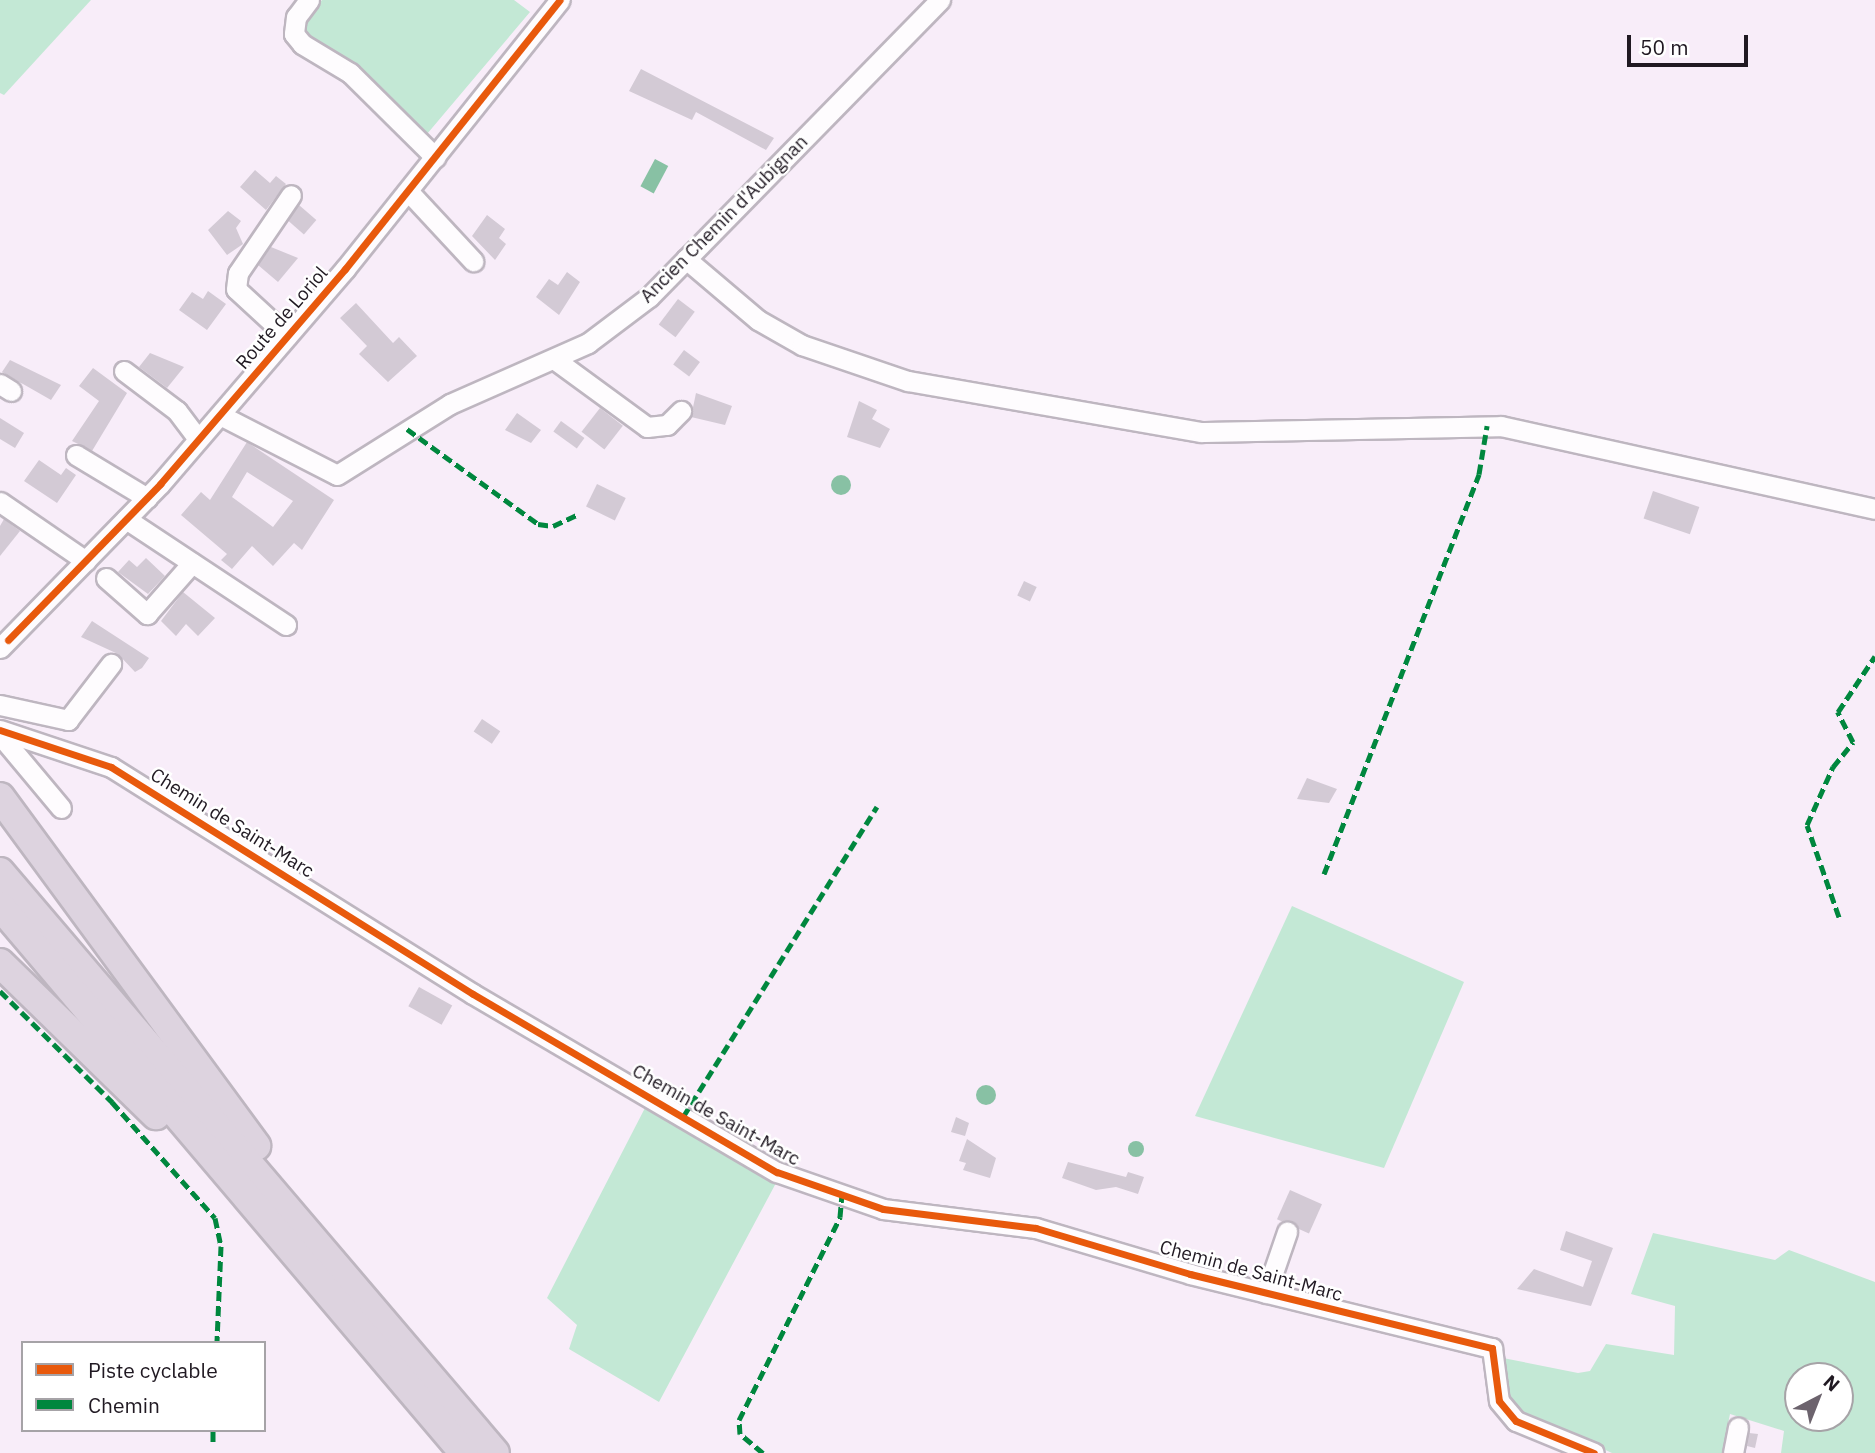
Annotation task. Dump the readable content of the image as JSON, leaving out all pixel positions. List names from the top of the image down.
{
  "streets": {
    "street": ["Ancien Chemin d'Aubignan", "Route de Loriol", "Chemin de Saint-Marc"]
  },
  "crossings": [
    ["Ancien Chemin d'Aubignan", "Route de Loriol"]
  ],
  "legend": ["Piste cyclable", "Chemin"],
  "scale_bar": "50 m",
  "north": "top right"
}
